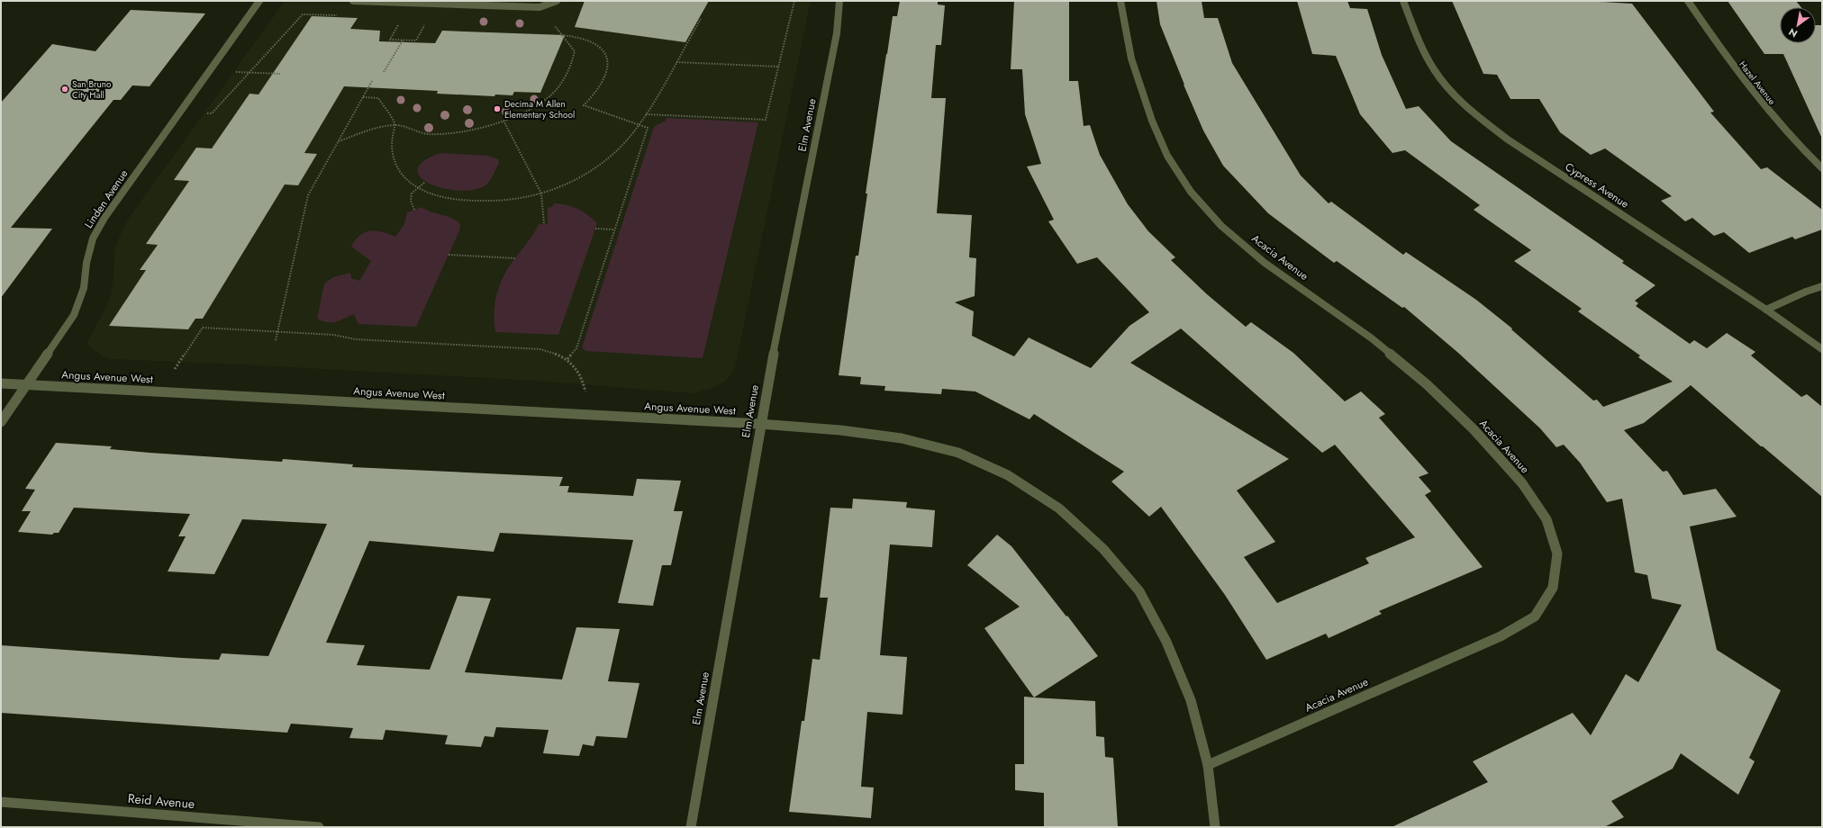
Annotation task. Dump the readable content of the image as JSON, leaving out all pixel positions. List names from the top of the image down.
{
  "streets": {
    "street": [
      "Hazel Avenue",
      "Elm Avenue",
      "Cypress Avenue",
      "Linden Avenue",
      "Acacia Avenue",
      "Angus Avenue West",
      "Reid Avenue"
    ]
  },
  "crossings": [
    ["Elm Avenue", "Angus Avenue West"],
    ["Linden Avenue", "Angus Avenue West"],
    ["Acacia Avenue", "Angus Avenue West"]
  ],
  "places": ["San Bruno City Hall", "Decima M Allen Elementary School"],
  "north": "bottom left"
}
